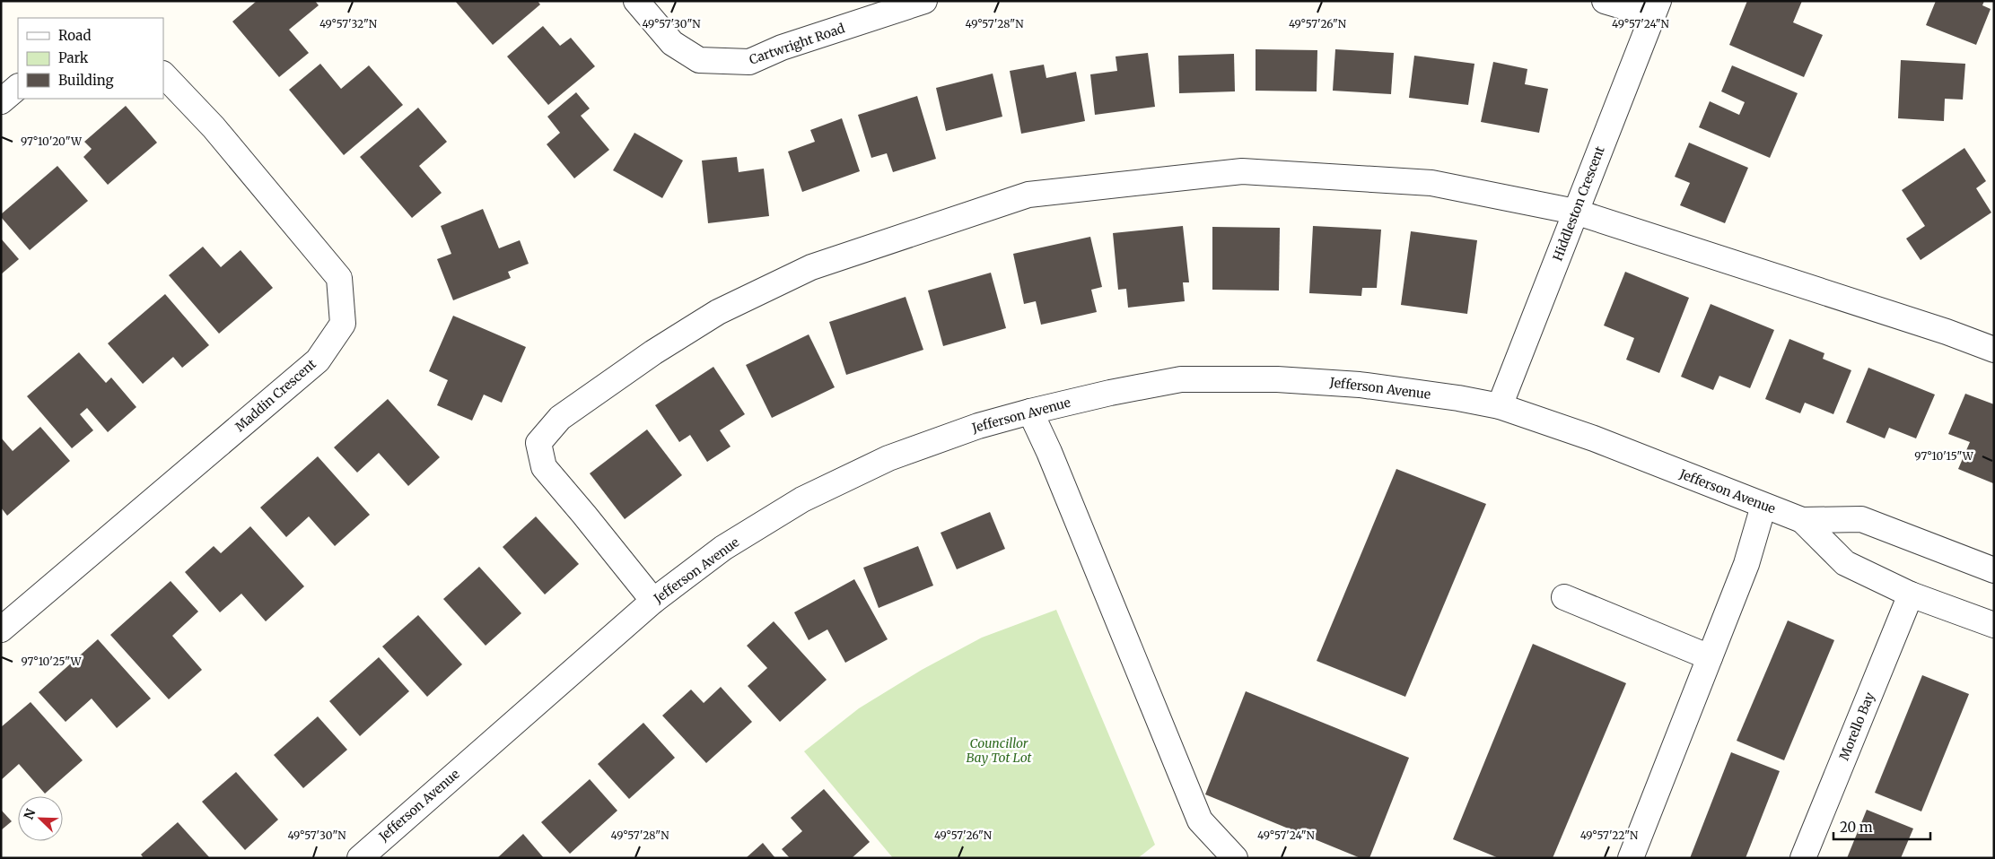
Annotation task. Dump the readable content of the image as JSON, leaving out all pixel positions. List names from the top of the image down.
{
  "streets": {
    "street": [
      "Cartwright Road",
      "Hiddleston Crescent",
      "Jefferson Avenue",
      "Maddin Crescent",
      "Morello Bay"
    ]
  },
  "crossings": [
    ["Hiddleston Crescent", "Jefferson Avenue"],
    ["Jefferson Avenue", "Morello Bay"]
  ],
  "parks": ["Councillor Bay Tot Lot"],
  "legend": ["Road", "Park", "Building"],
  "scale_bar": "20 m",
  "north": "top left",
  "coordinates": [
    "49°57'30\"N",
    "49°57'28\"N",
    "49°57'26\"N",
    "49°57'32\"N",
    "49°57'24\"N",
    "97°10'20\"W",
    "97°10'15\"W",
    "97°10'25\"W",
    "49°57'22\"N"
  ]
}
